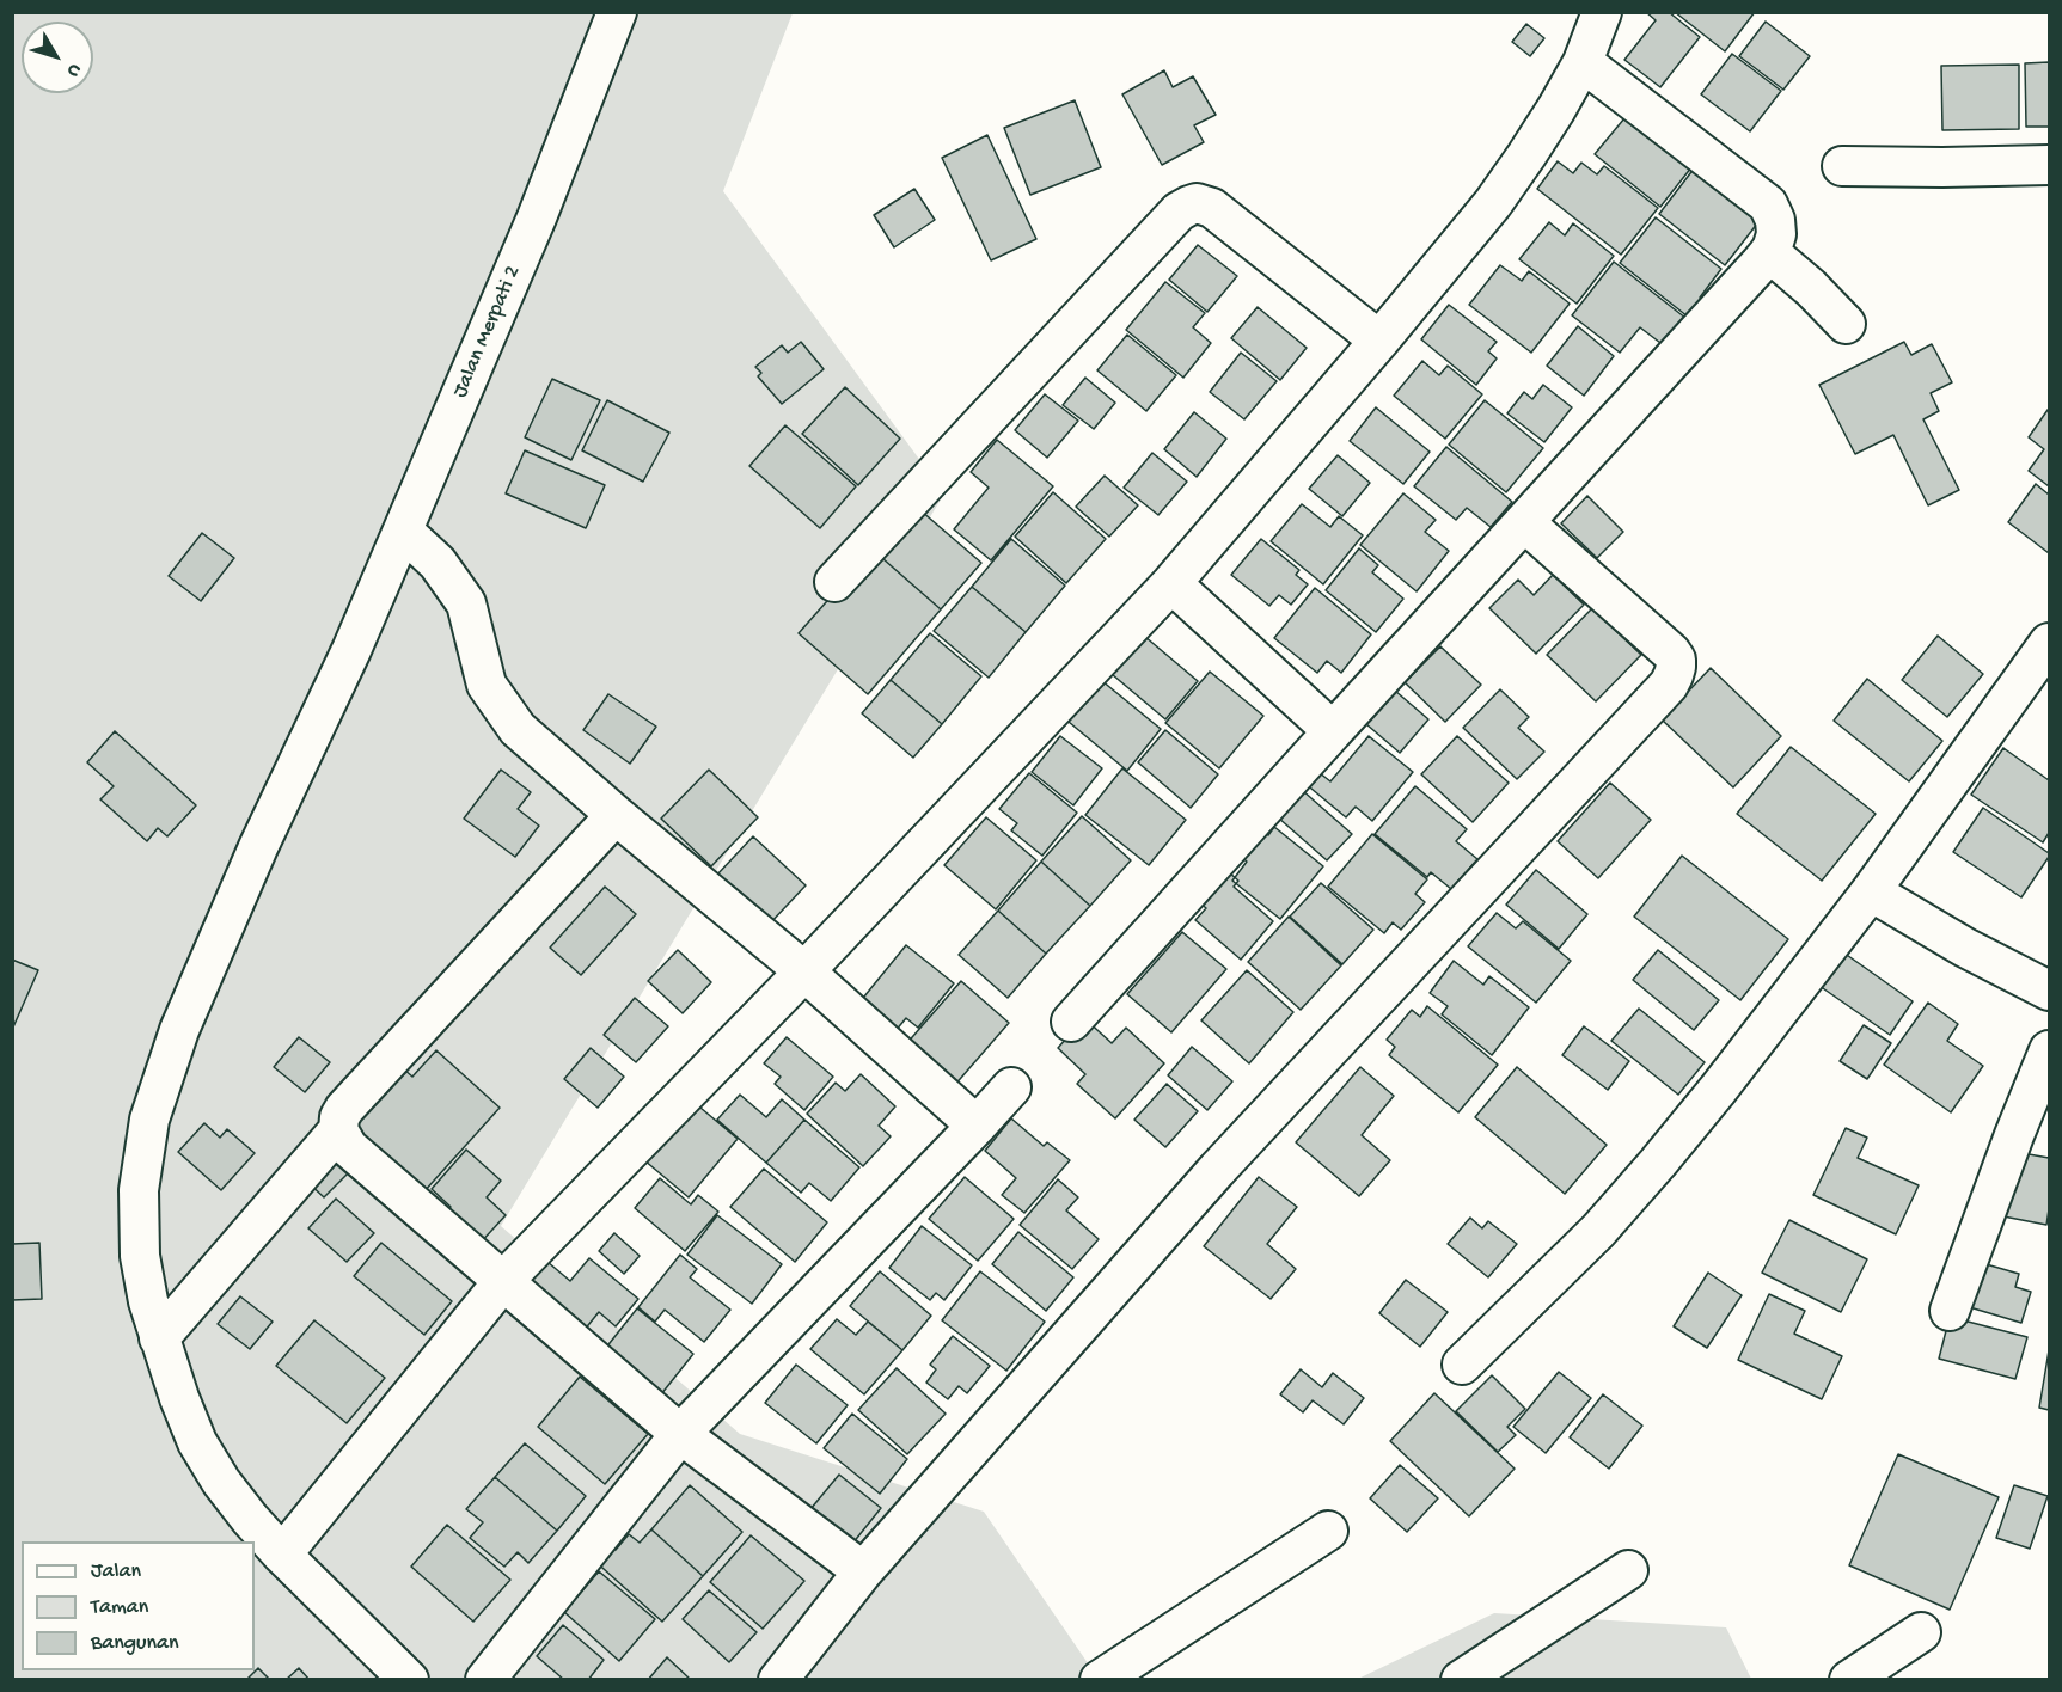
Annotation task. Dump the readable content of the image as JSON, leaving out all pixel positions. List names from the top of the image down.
{
  "streets": {
    "street": ["Jalan Merpati 2"]
  },
  "legend": ["Jalan", "Taman", "Bangunan"],
  "north": "bottom right"
}
